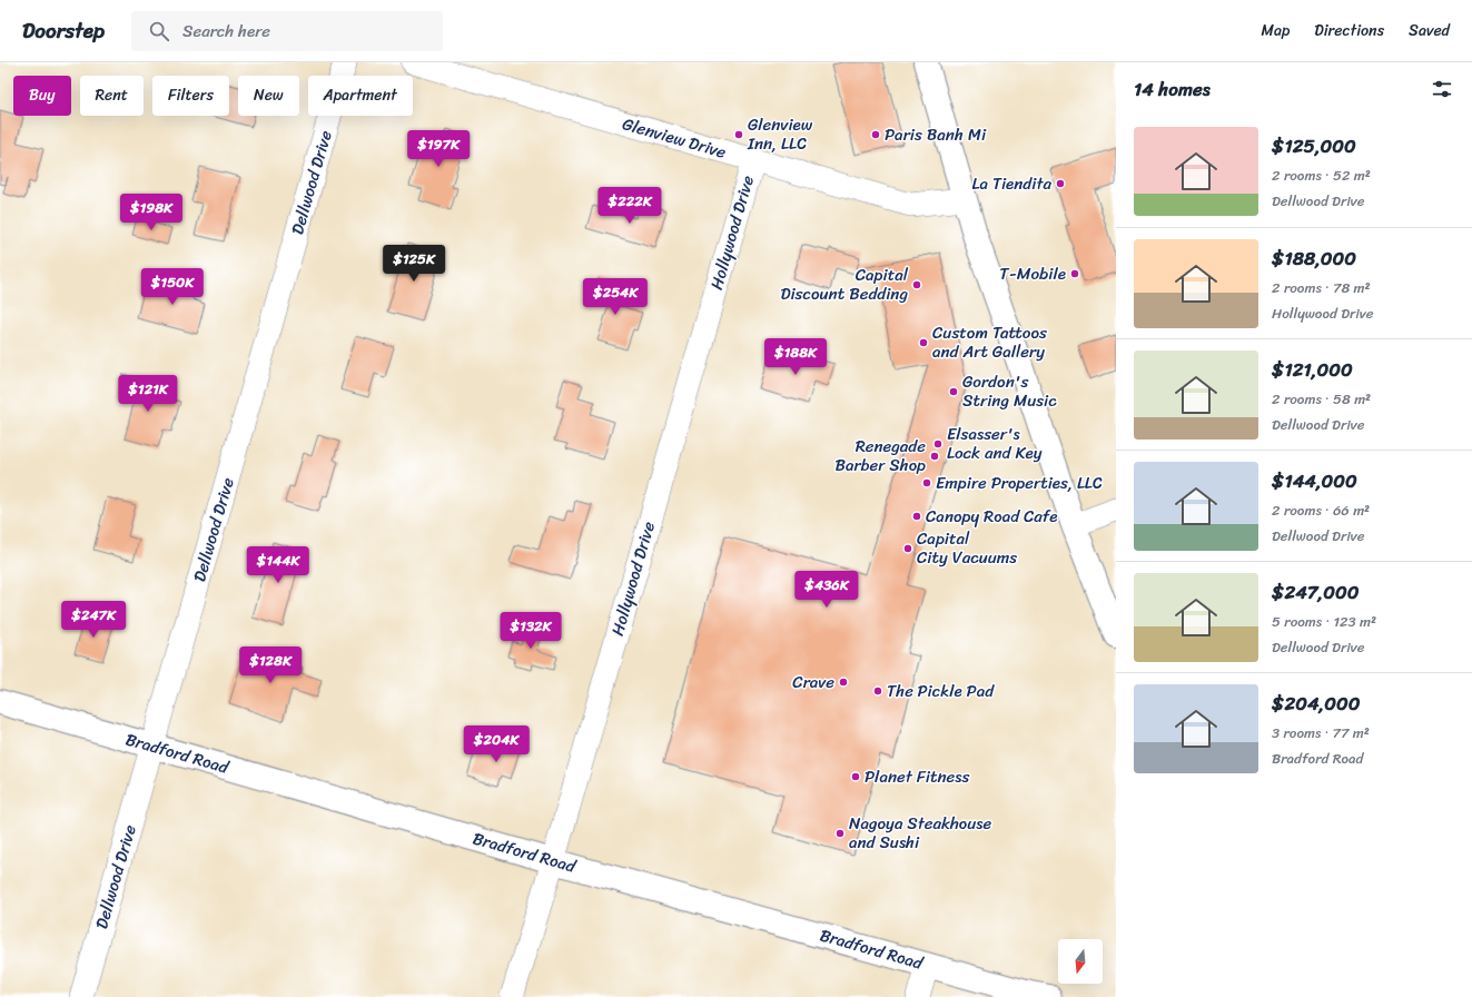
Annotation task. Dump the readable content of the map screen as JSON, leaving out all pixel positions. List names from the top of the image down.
{
  "streets": {
    "street": [
      "Glenview Drive",
      "Dellwood Drive",
      "Hollywood Drive",
      "Bradford Road"
    ]
  },
  "crossings": [
    ["Glenview Drive", "Hollywood Drive"],
    ["Dellwood Drive", "Bradford Road"],
    ["Hollywood Drive", "Bradford Road"]
  ],
  "places": [
    "Glenview Inn, LLC",
    "Paris Banh Mi",
    "La Tiendita",
    "T-Mobile",
    "Capital Discount Bedding",
    "Custom Tattoos and Art Gallery",
    "Gordon's String Music",
    "Elsasser's Lock and Key",
    "Renegade Barber Shop",
    "Empire Properties, LLC",
    "Canopy Road Cafe",
    "Capital City Vacuums",
    "Crave",
    "The Pickle Pad",
    "Planet Fitness",
    "Nagoya Steakhouse and Sushi"
  ],
  "north": "bottom",
  "page": {
    "header": "Doorstep",
    "search": "Search here",
    "nav": ["Map", "Directions", "Saved"],
    "heading": "14 homes",
    "chip": [
      "Buy",
      "Rent",
      "Filters",
      "New",
      "Apartment"
    ],
    "list": [
      {
        "name": "$125,000",
        "note": "2 rooms · 52 m² · Dellwood Drive"
      },
      {
        "name": "$188,000",
        "note": "2 rooms · 78 m² · Hollywood Drive"
      },
      {
        "name": "$121,000",
        "note": "2 rooms · 58 m² · Dellwood Drive"
      },
      {
        "name": "$144,000",
        "note": "2 rooms · 66 m² · Dellwood Drive"
      },
      {
        "name": "$247,000",
        "note": "5 rooms · 123 m² · Dellwood Drive"
      },
      {
        "name": "$204,000",
        "note": "3 rooms · 77 m² · Bradford Road"
      }
    ],
    "price": [
      "$197K",
      "$222K",
      "$198K",
      "$125K",
      "$150K",
      "$254K",
      "$188K",
      "$121K",
      "$144K",
      "$436K",
      "$247K",
      "$132K",
      "$128K",
      "$204K"
    ]
  }
}
